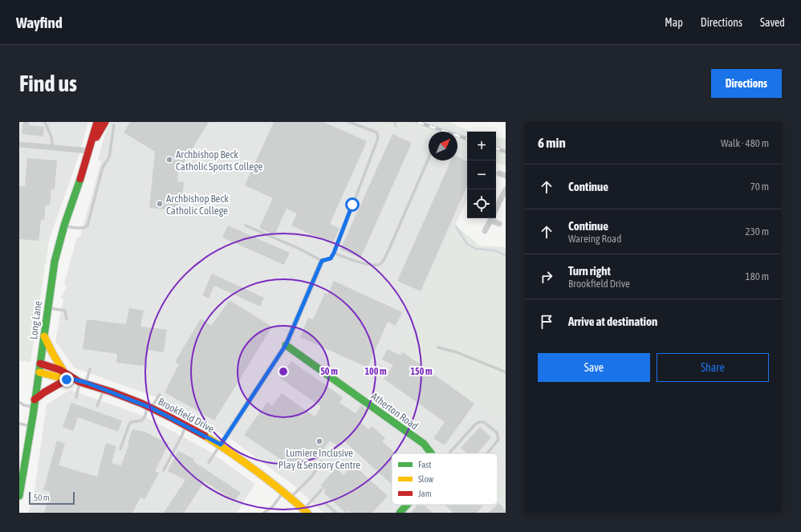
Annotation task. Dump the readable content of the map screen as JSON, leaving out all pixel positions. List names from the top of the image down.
{
  "streets": {
    "street": ["Long Lane", "Atherton Road", "Brookfield Drive"]
  },
  "crossings": [
    ["Long Lane", "Brookfield Drive"]
  ],
  "places": ["Archbishop Beck Catholic Sports College", "Archbishop Beck Catholic College", "Lumiere Inclusive Play & Sensory Centre"],
  "legend": ["Fast", "Slow", "Jam"],
  "scale_bar": "50 m",
  "north": "top right",
  "page": {
    "header": "Wayfind",
    "nav": ["Map", "Directions", "Saved"],
    "buttons": [
      "Directions",
      ["Save", "Share"]
    ],
    "title": "Find us",
    "heading": ["6 min", "Walk · 480 m"],
    "map_buttons": ["+", "−"],
    "list": [
      ["Continue", "70 m"],
      ["Continue", "Wareing Road", "230 m"],
      ["Turn right", "Brookfield Drive", "180 m"],
      "Arrive at destination"
    ],
    "scale": "50 m"
  },
  "rings": ["50 m", "100 m", "150 m"]
}
